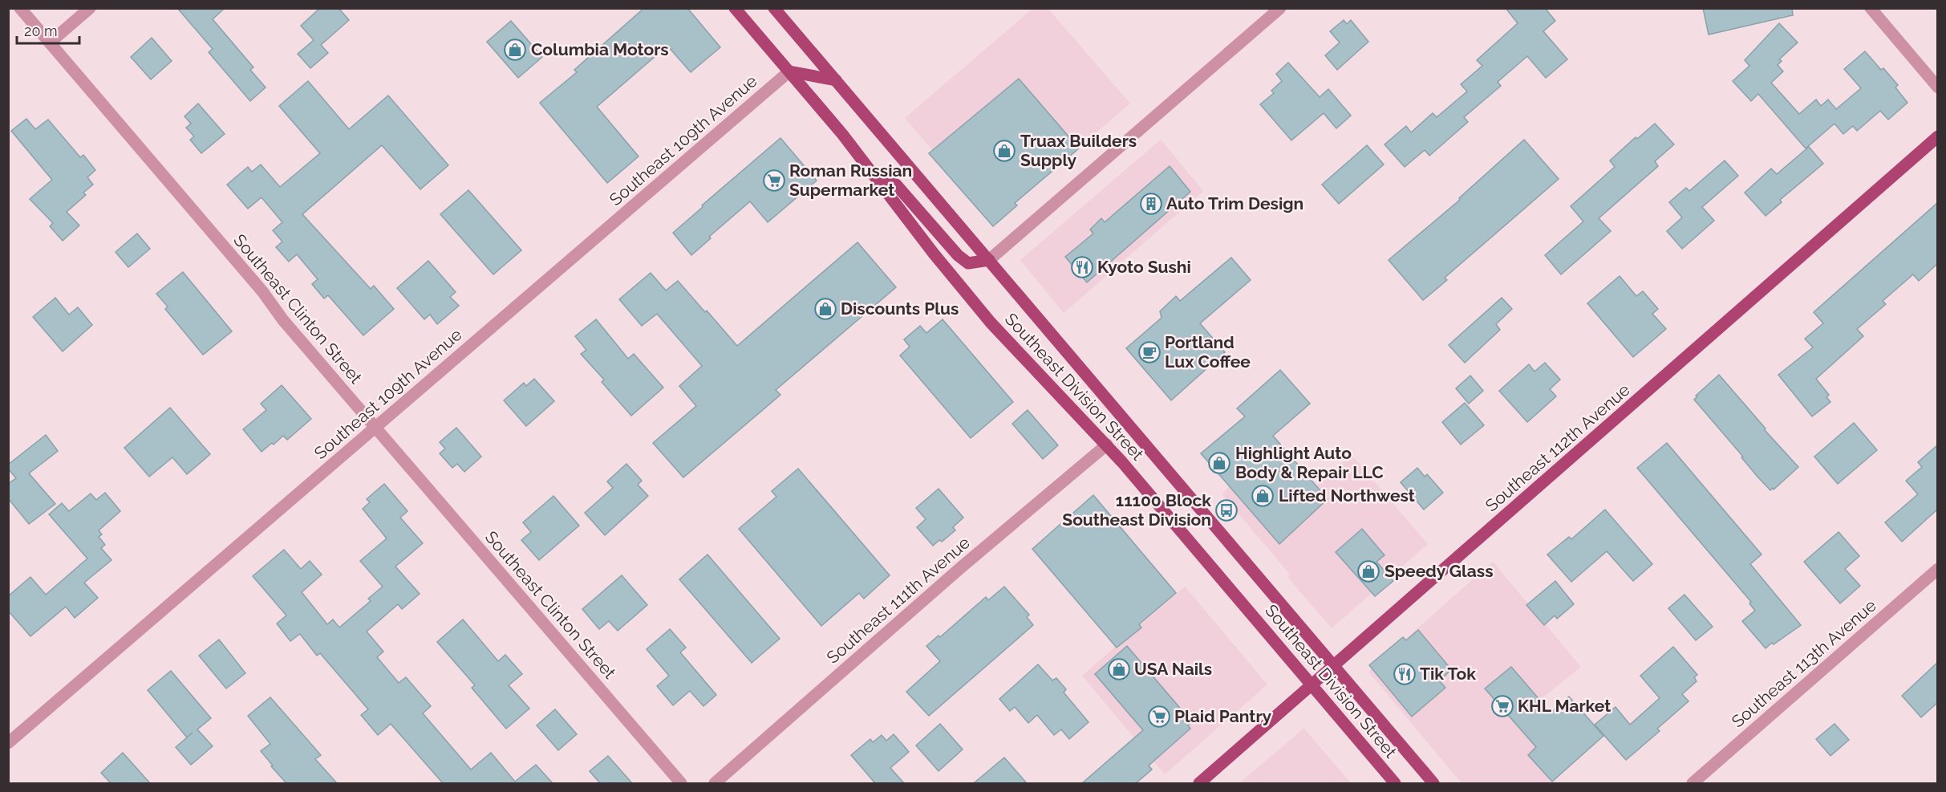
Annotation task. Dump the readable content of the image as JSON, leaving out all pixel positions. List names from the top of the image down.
{
  "streets": {
    "main road": ["Southeast Division Street", "Southeast 112th Avenue"],
    "street": [
      "Southeast 109th Avenue",
      "Southeast Clinton Street",
      "Southeast 111th Avenue",
      "Southeast 113th Avenue"
    ]
  },
  "crossings": [
    ["Southeast 109th Avenue", "Southeast Clinton Street"],
    ["Southeast 109th Avenue", "Southeast Division Street"],
    ["Southeast Division Street", "Southeast 112th Avenue"],
    ["Southeast Division Street", "Southeast 111th Avenue"]
  ],
  "places": {
    "shop": [
      "Columbia Motors",
      "Truax Builders Supply",
      "Discounts Plus",
      "Highlight Auto Body & Repair LLC",
      "Lifted Northwest",
      "Speedy Glass",
      "USA Nails"
    ],
    "supermarket": ["Roman Russian Supermarket", "KHL Market", "Plaid Pantry"],
    "building": ["Auto Trim Design"],
    "restaurant": ["Kyoto Sushi", "Tik Tok"],
    "cafe": ["Portland Lux Coffee"],
    "bus stop": ["11100 Block Southeast Division"]
  },
  "scale_bar": "20 m"
}
